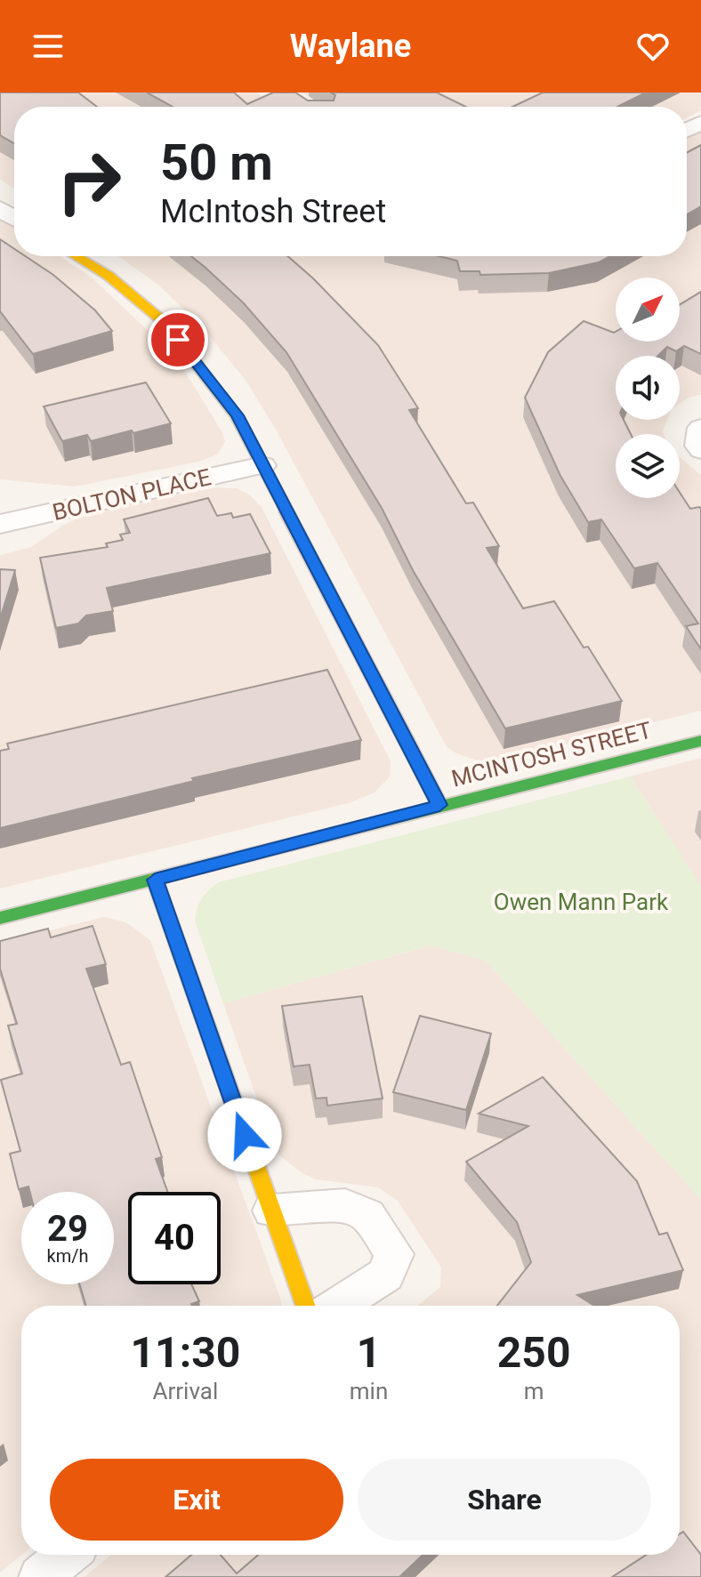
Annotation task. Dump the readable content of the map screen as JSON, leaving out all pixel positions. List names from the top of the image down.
{
  "streets": {
    "street": ["BOLTON PLACE", "MCINTOSH STREET"]
  },
  "parks": ["Owen Mann Park"],
  "north": "top right",
  "page": {
    "header": "Waylane",
    "turn": ["50 m", "McIntosh Street"],
    "speed": "29 km/h",
    "limit": "40",
    "eta": [
      "11:30",
      "Arrival",
      "1",
      "min",
      "250",
      "m"
    ],
    "buttons": ["Exit", "Share"]
  }
}
